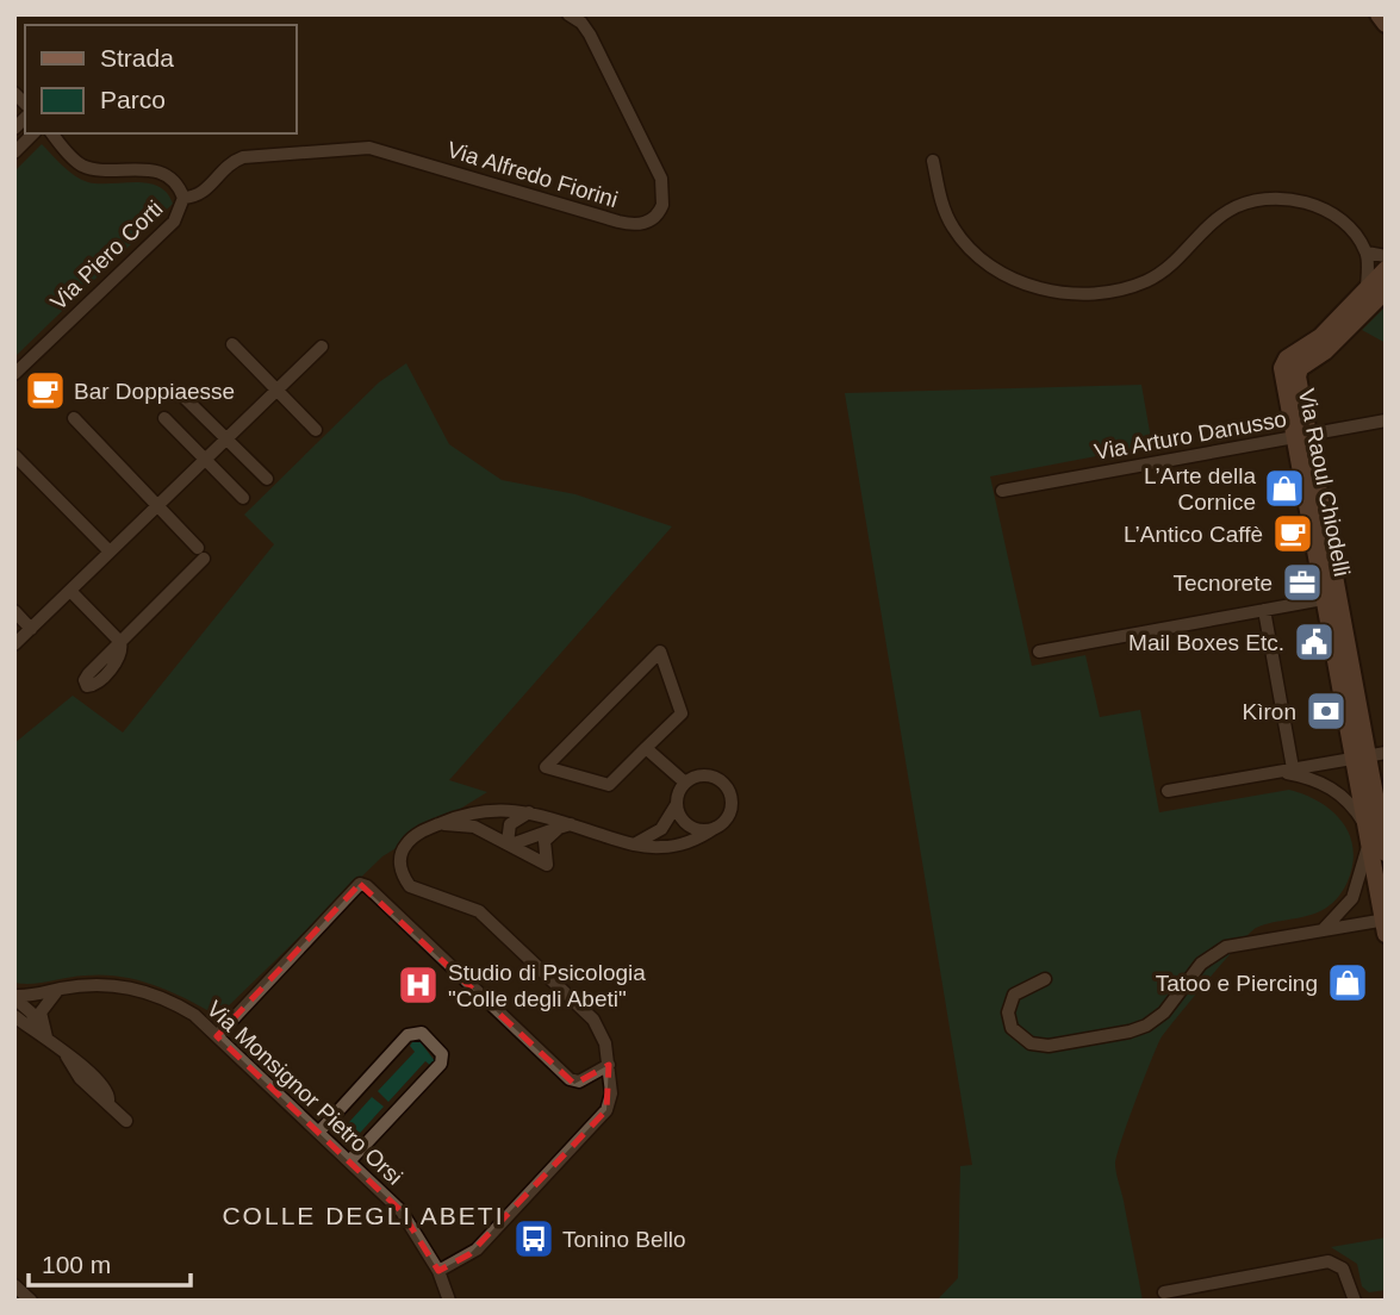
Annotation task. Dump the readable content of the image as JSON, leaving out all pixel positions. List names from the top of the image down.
{
  "streets": {
    "main road": ["Via Raoul Chiodelli"],
    "street": [
      "Via Alfredo Fiorini",
      "Via Piero Corti",
      "Via Arturo Danusso",
      "Via Monsignor Pietro Orsi"
    ]
  },
  "crossings": [
    ["Via Alfredo Fiorini", "Via Piero Corti"],
    ["Via Arturo Danusso", "Via Raoul Chiodelli"]
  ],
  "districts": ["COLLE DEGLI ABETI"],
  "places": {
    "cafe": ["Bar Doppiaesse", "L’Antico Caffè"],
    "shop": ["L’Arte della Cornice", "Tatoo e Piercing"],
    "office": ["Tecnorete"],
    "public building": ["Mail Boxes Etc."],
    "bank": ["Kìron"],
    "hospital": ["Studio di Psicologia \"Colle degli Abeti\""],
    "bus stop": ["Tonino Bello"]
  },
  "legend": ["Strada", "Parco"],
  "scale_bar": "100 m"
}
